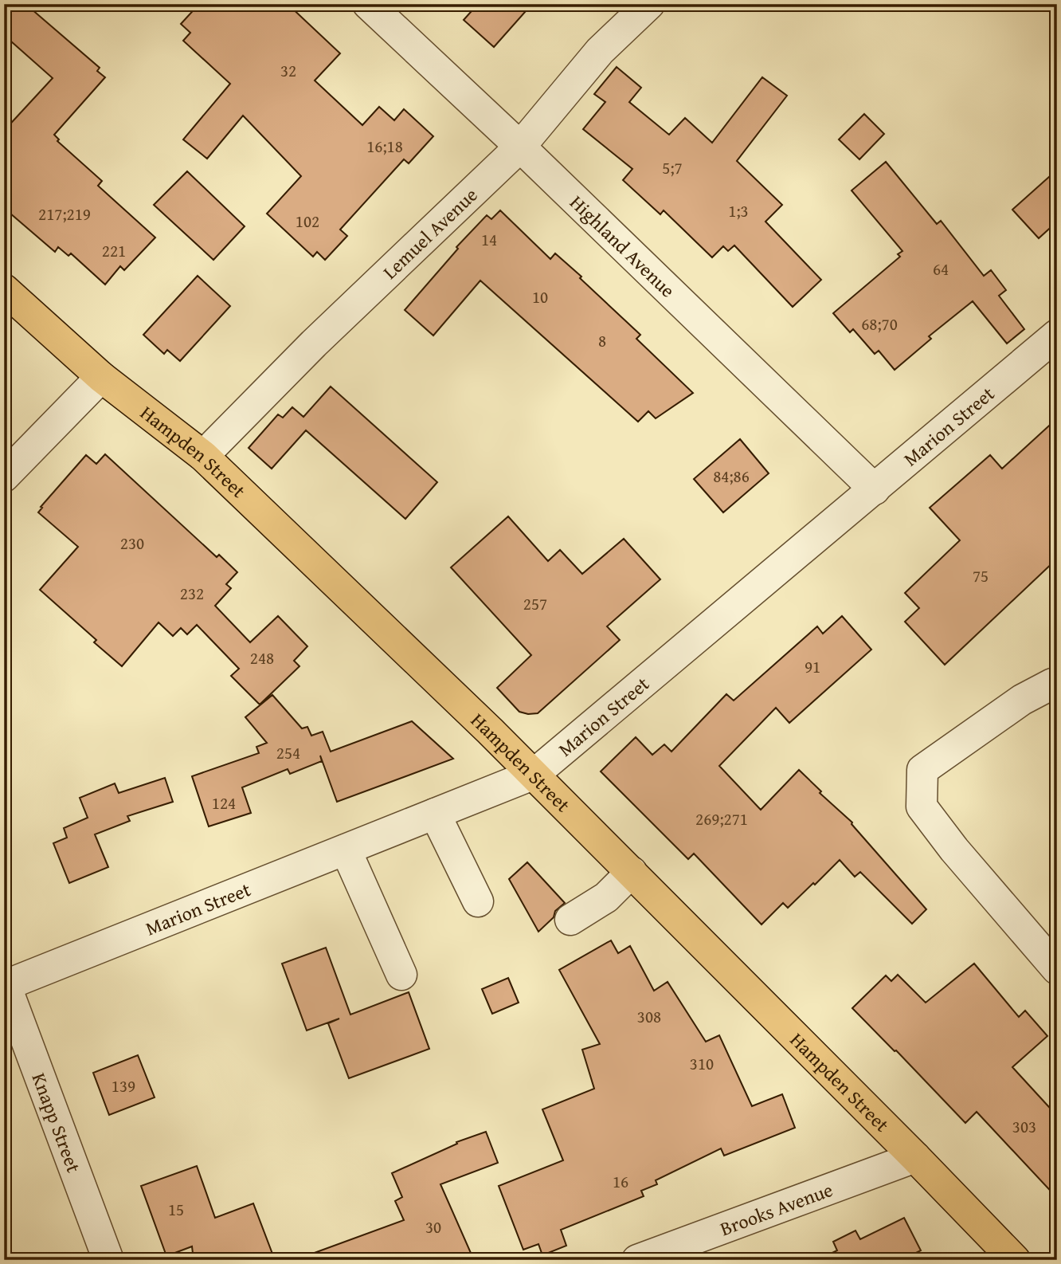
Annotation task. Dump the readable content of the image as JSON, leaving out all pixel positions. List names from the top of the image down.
{
  "streets": {
    "main road": ["Hampden Street"],
    "street": [
      "Lemuel Avenue",
      "Highland Avenue",
      "Marion Street",
      "Knapp Street",
      "Brooks Avenue"
    ]
  },
  "crossings": [
    ["Lemuel Avenue", "Highland Avenue"],
    ["Lemuel Avenue", "Hampden Street"],
    ["Highland Avenue", "Marion Street"],
    ["Marion Street", "Hampden Street"],
    ["Marion Street", "Knapp Street"],
    ["Hampden Street", "Brooks Avenue"]
  ],
  "house_numbers": [
    "32",
    "16;18",
    "5;7",
    "1;3",
    "217;219",
    "102",
    "14",
    "221",
    "64",
    "10",
    "68;70",
    "8",
    "84;86",
    "230",
    "75",
    "232",
    "257",
    "248",
    "91",
    "254",
    "124",
    "269;271",
    "308",
    "310",
    "139",
    "303",
    "16",
    "15",
    "30"
  ]
}
